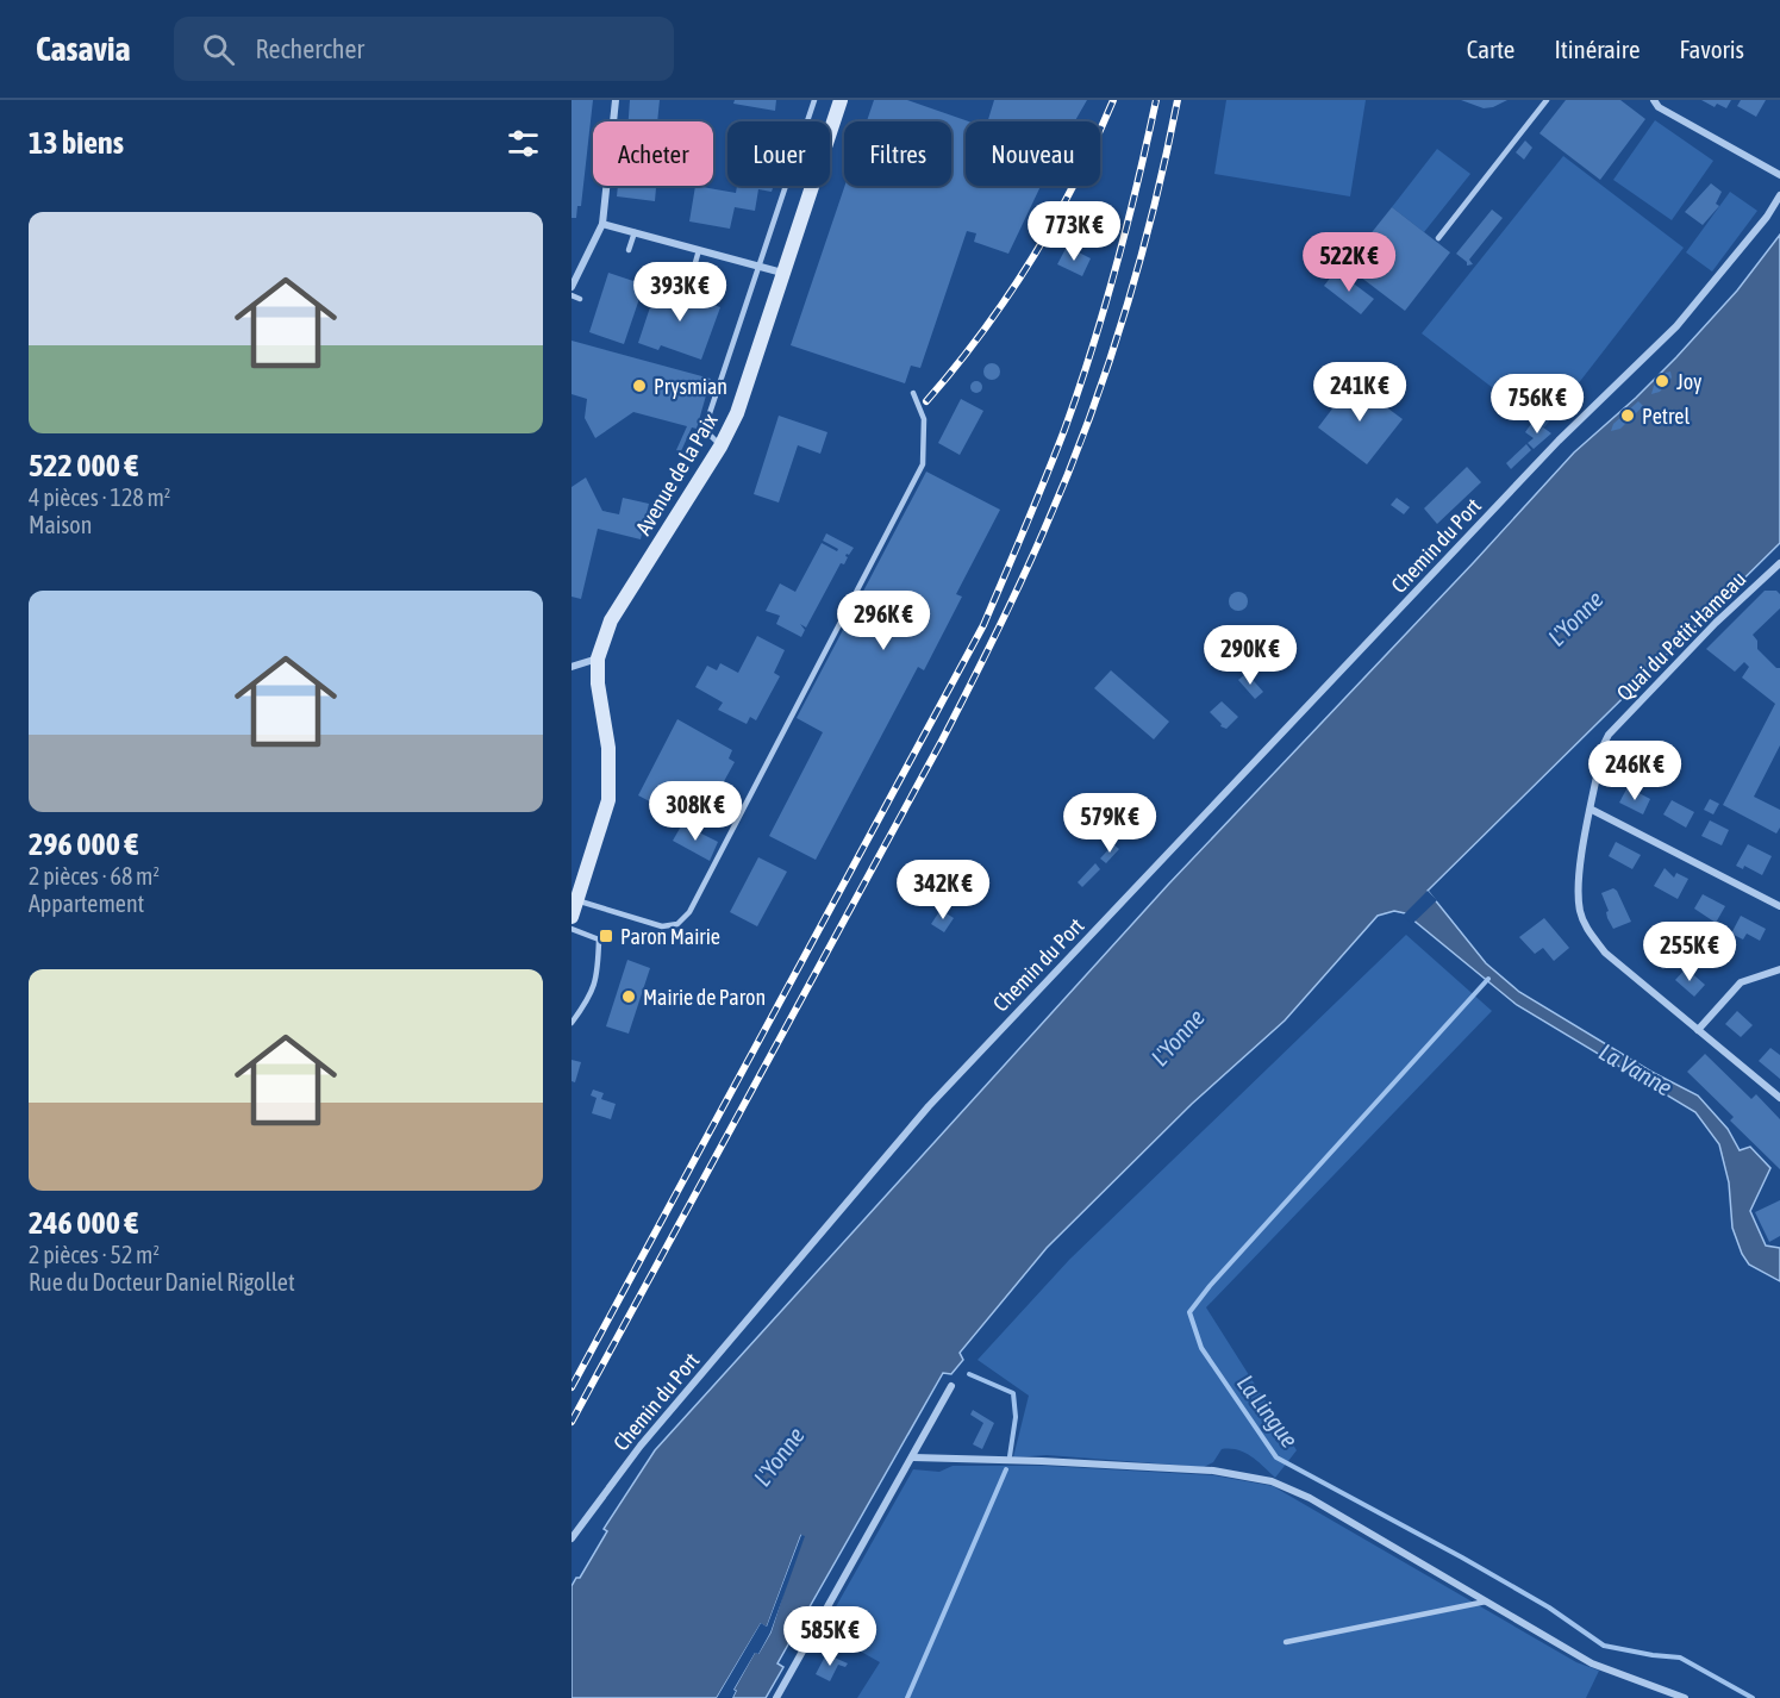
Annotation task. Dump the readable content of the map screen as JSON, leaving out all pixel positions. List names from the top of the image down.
{
  "streets": {
    "main road": ["Avenue de la Paix"],
    "street": ["Chemin du Port", "Quai du Petit Hameau"]
  },
  "water": ["L'Yonne", "La Vanne", "La Lingue"],
  "places": {
    "other": [
      "Joy",
      "Prysmian",
      "Petrel",
      "Mairie de Paron"
    ],
    "transit": ["Paron Mairie"]
  },
  "page": {
    "header": "Casavia",
    "search": "Rechercher",
    "nav": ["Carte", "Itinéraire", "Favoris"],
    "heading": "13 biens",
    "chip": [
      "Acheter",
      "Louer",
      "Filtres",
      "Nouveau"
    ],
    "list": [
      {
        "name": "522 000 €",
        "note": "4 pièces · 128 m² · Maison"
      },
      {
        "name": "296 000 €",
        "note": "2 pièces · 68 m² · Appartement"
      },
      {
        "name": "246 000 €",
        "note": "2 pièces · 52 m² · Rue du Docteur Daniel Rigollet"
      }
    ],
    "price": [
      "773K €",
      "522K €",
      "393K €",
      "241K €",
      "756K €",
      "296K €",
      "290K €",
      "246K €",
      "308K €",
      "579K €",
      "342K €",
      "255K €",
      "585K €"
    ]
  }
}
